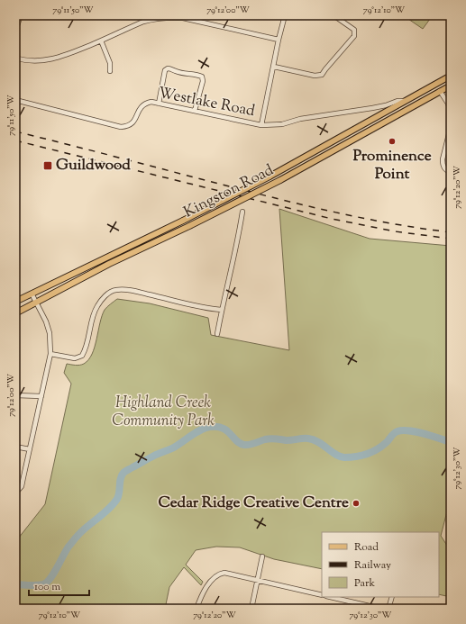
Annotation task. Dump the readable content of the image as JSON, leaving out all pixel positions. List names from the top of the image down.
{
  "streets": {
    "main road": ["Kingston Road"],
    "street": ["Westlake Road"]
  },
  "crossings": [
    ["Westlake Road", "Kingston Road"]
  ],
  "parks": ["Highland Creek Community Park"],
  "places": {
    "other": ["Prominence Point", "Cedar Ridge Creative Centre"],
    "transit": ["Guildwood"]
  },
  "legend": ["Road", "Railway", "Park"],
  "scale_bar": "100 m",
  "coordinates": [
    "79°11'50\"W",
    "79°12'00\"W",
    "79°12'10\"W",
    "79°12'20\"W",
    "79°12'30\"W"
  ]
}
